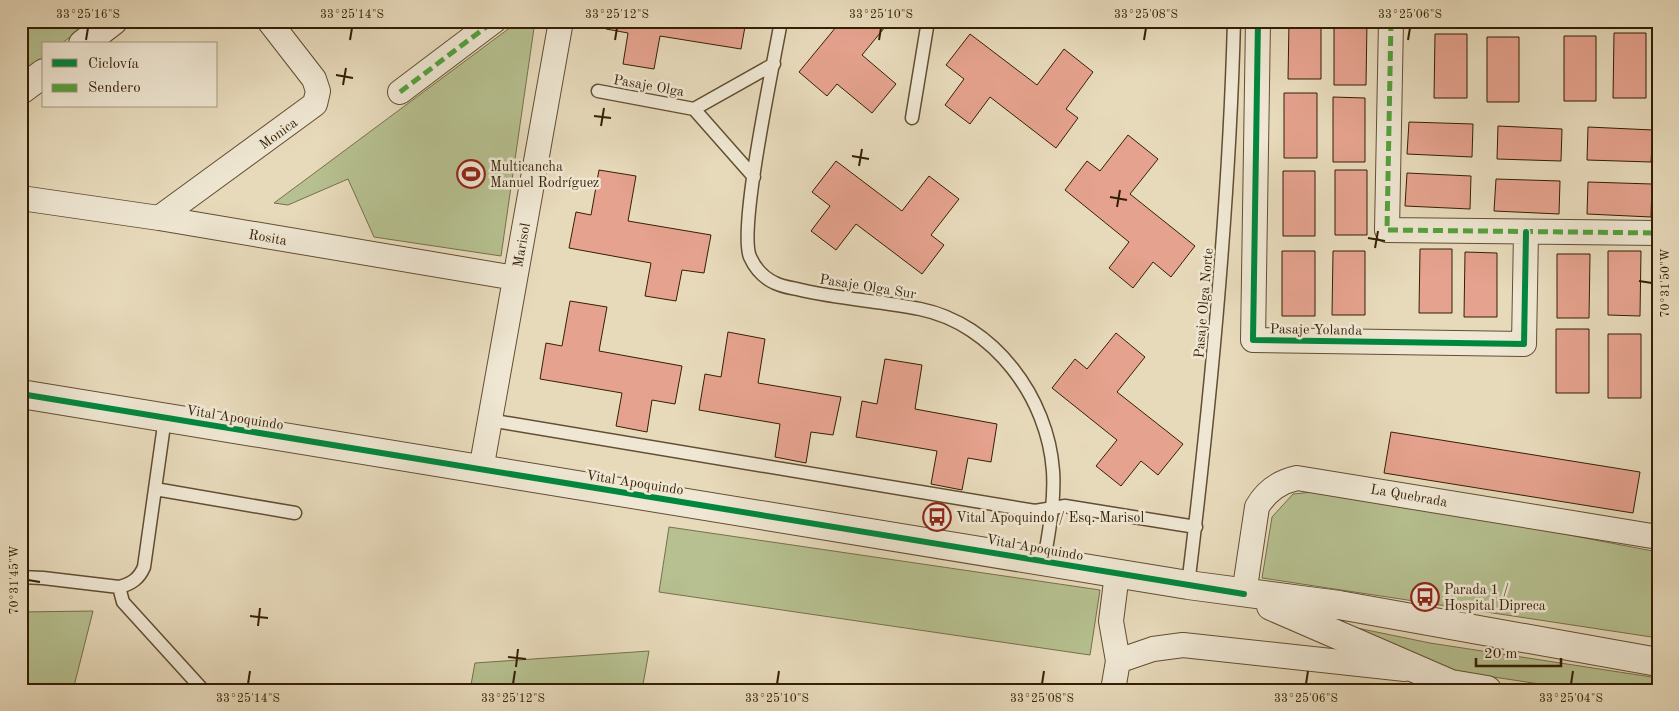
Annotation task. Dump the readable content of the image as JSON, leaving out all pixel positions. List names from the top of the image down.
{
  "streets": {
    "street": [
      "Monica",
      "Rosita",
      "Marisol",
      "Pasaje Yolanda",
      "Vital Apoquindo",
      "La Quebrada"
    ],
    "lane": ["Pasaje Olga", "Pasaje Olga Sur", "Pasaje Olga Norte"]
  },
  "crossings": [
    ["Pasaje Olga", "Pasaje Olga Sur"],
    ["Monica", "Rosita"],
    ["Rosita", "Marisol"],
    ["Marisol", "Vital Apoquindo"],
    ["Pasaje Olga Sur", "Vital Apoquindo"],
    ["Pasaje Olga Norte", "Vital Apoquindo"],
    ["Vital Apoquindo", "La Quebrada"]
  ],
  "places": {
    "sports": ["Multicancha Manuel Rodríguez"],
    "bus stop": ["Vital Apoquindo / Esq. Marisol", "Parada 1 / Hospital Dipreca"]
  },
  "legend": ["Ciclovía", "Sendero"],
  "scale_bar": "20 m",
  "coordinates": [
    "33°25'16\"S",
    "33°25'14\"S",
    "33°25'12\"S",
    "33°25'10\"S",
    "33°25'08\"S",
    "33°25'06\"S",
    "70°31'50\"W",
    "70°31'45\"W",
    "33°25'04\"S"
  ]
}
